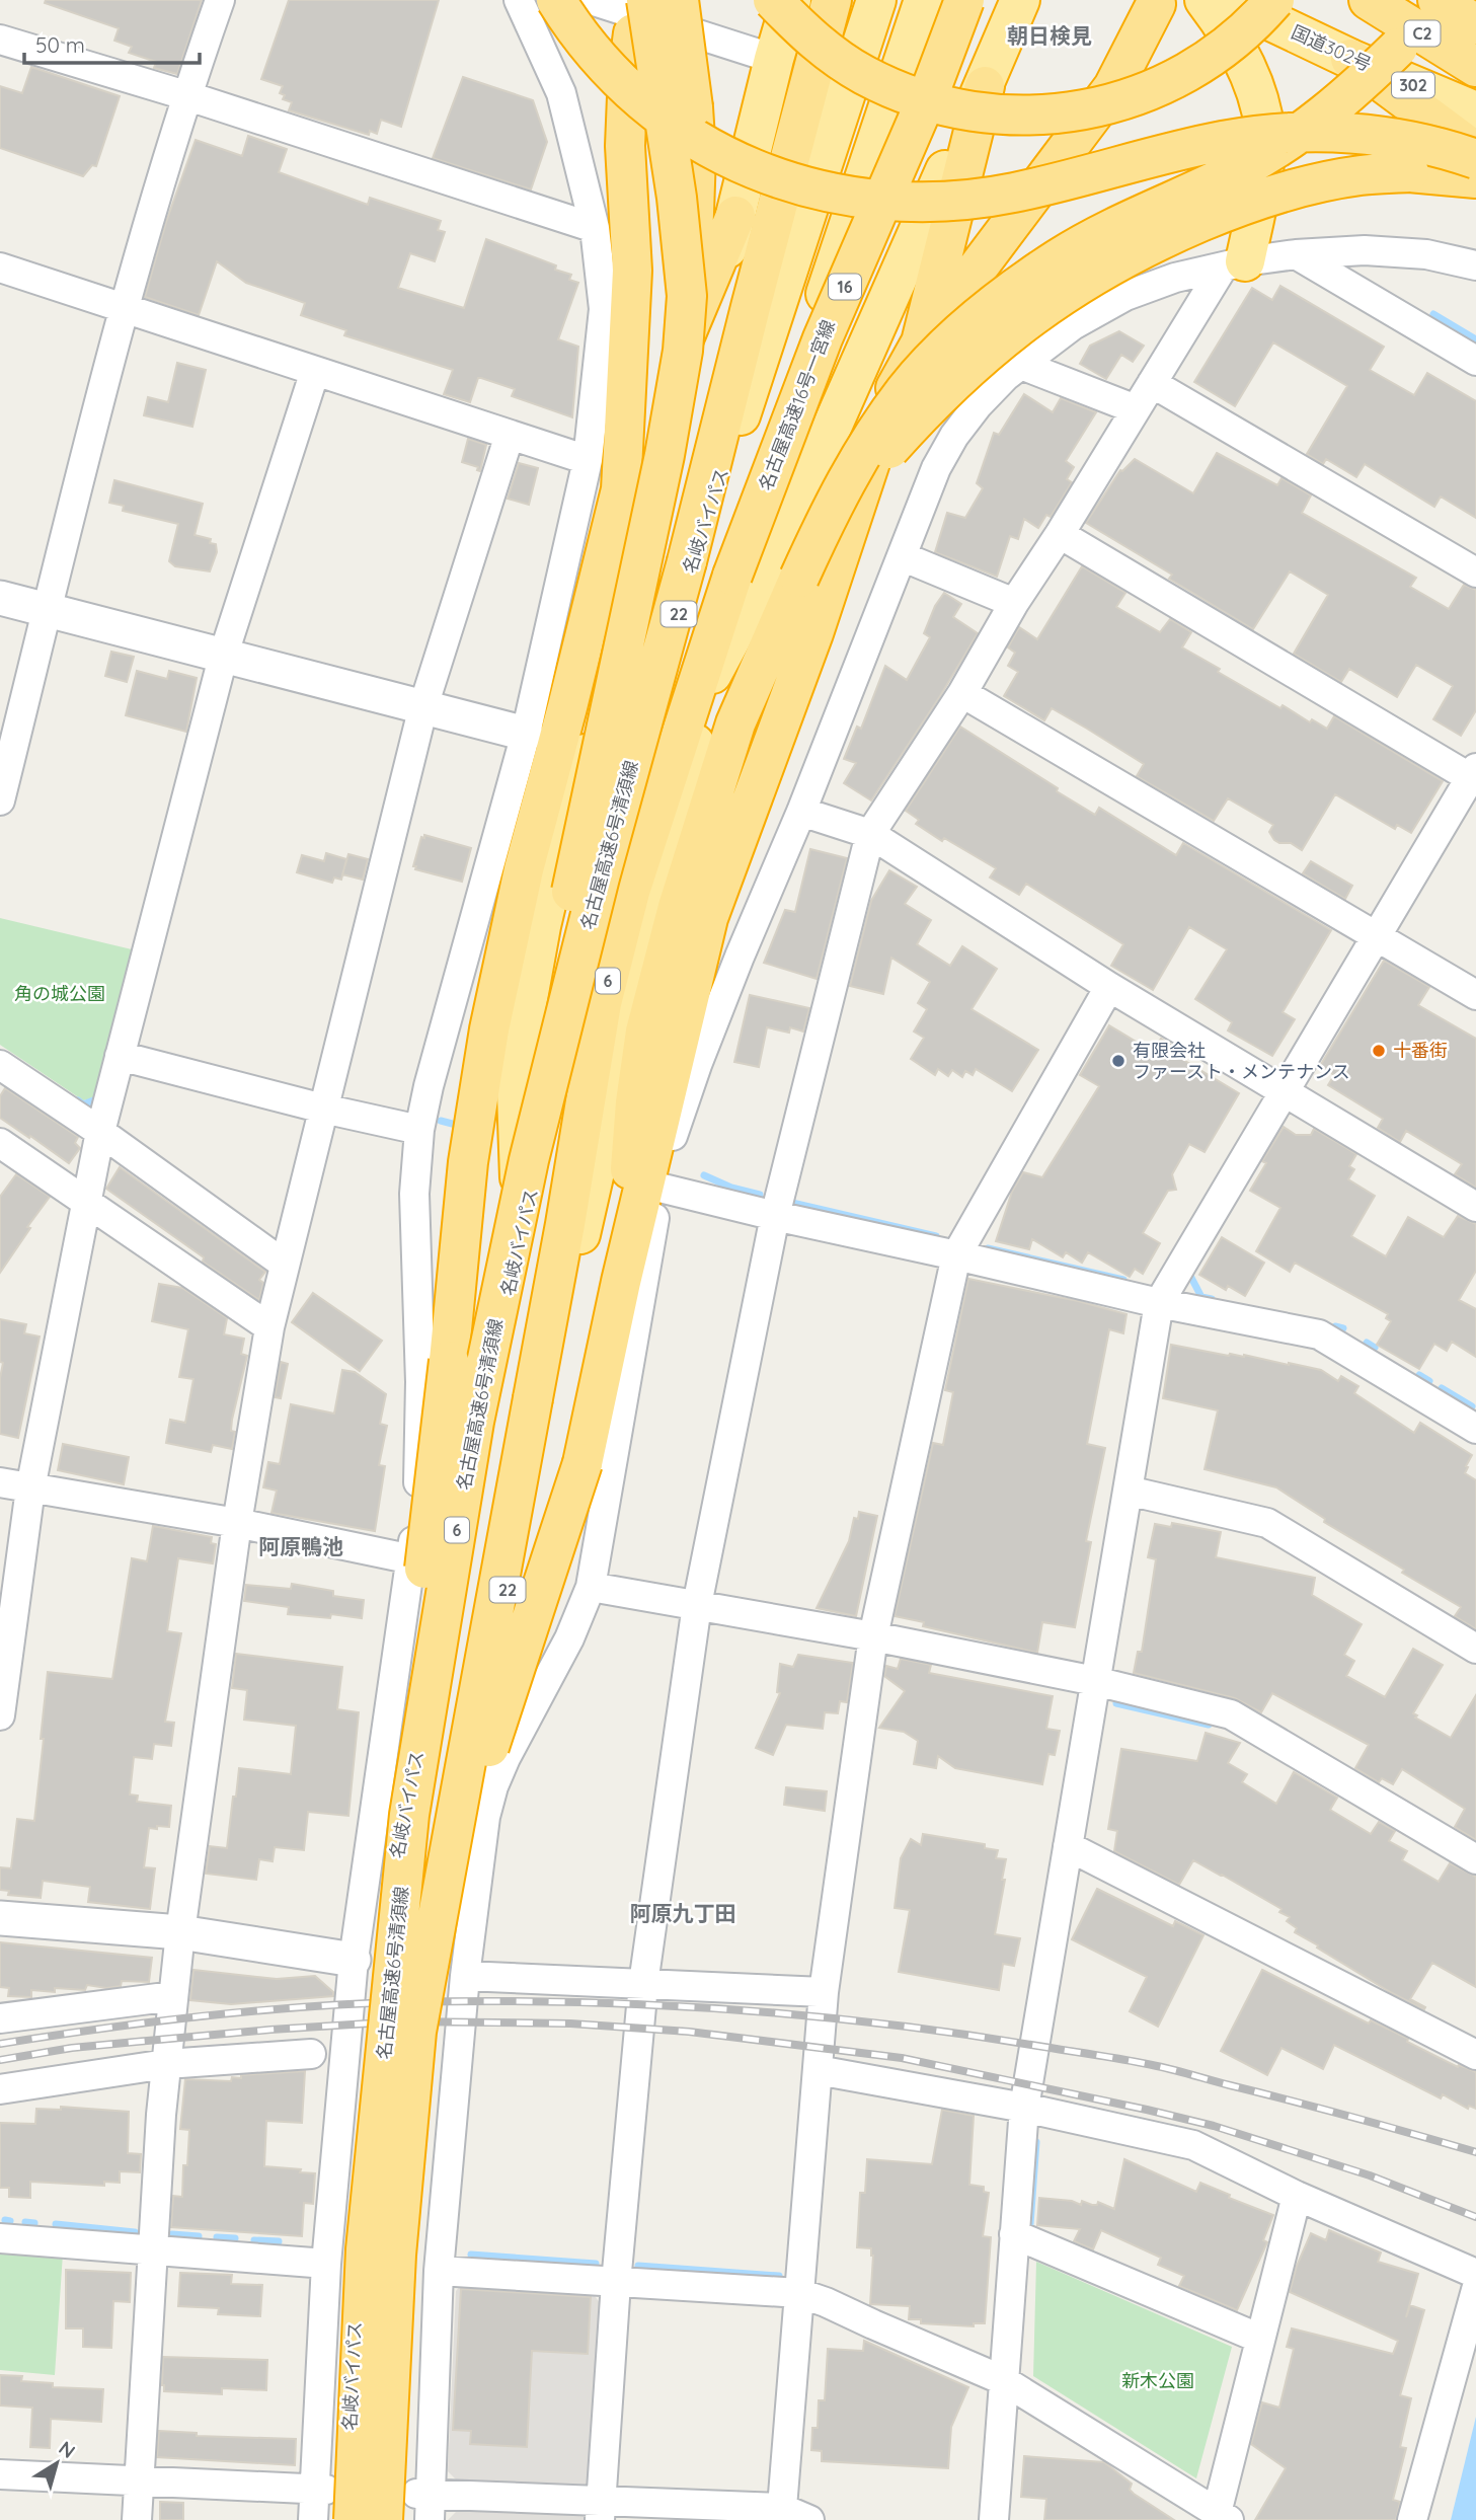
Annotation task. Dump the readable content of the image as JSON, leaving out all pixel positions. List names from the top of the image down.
{
  "streets": {
    "highway": [
      "C2",
      "国道302号",
      "302",
      "16",
      "名古屋高速16号一宮線",
      "名岐バイパス",
      "22",
      "名古屋高速6号清須線",
      "6"
    ]
  },
  "crossings": [
    ["名古屋高速16号一宮線", "名古屋高速6号清須線"],
    ["名岐バイパス", "22"]
  ],
  "districts": ["朝日検見", "阿原鴨池", "阿原九丁田"],
  "parks": ["角の城公園", "新木公園"],
  "places": ["十番街", "有限会社 ファースト・メンテナンス"],
  "scale_bar": "50 m",
  "north": "top right"
}
